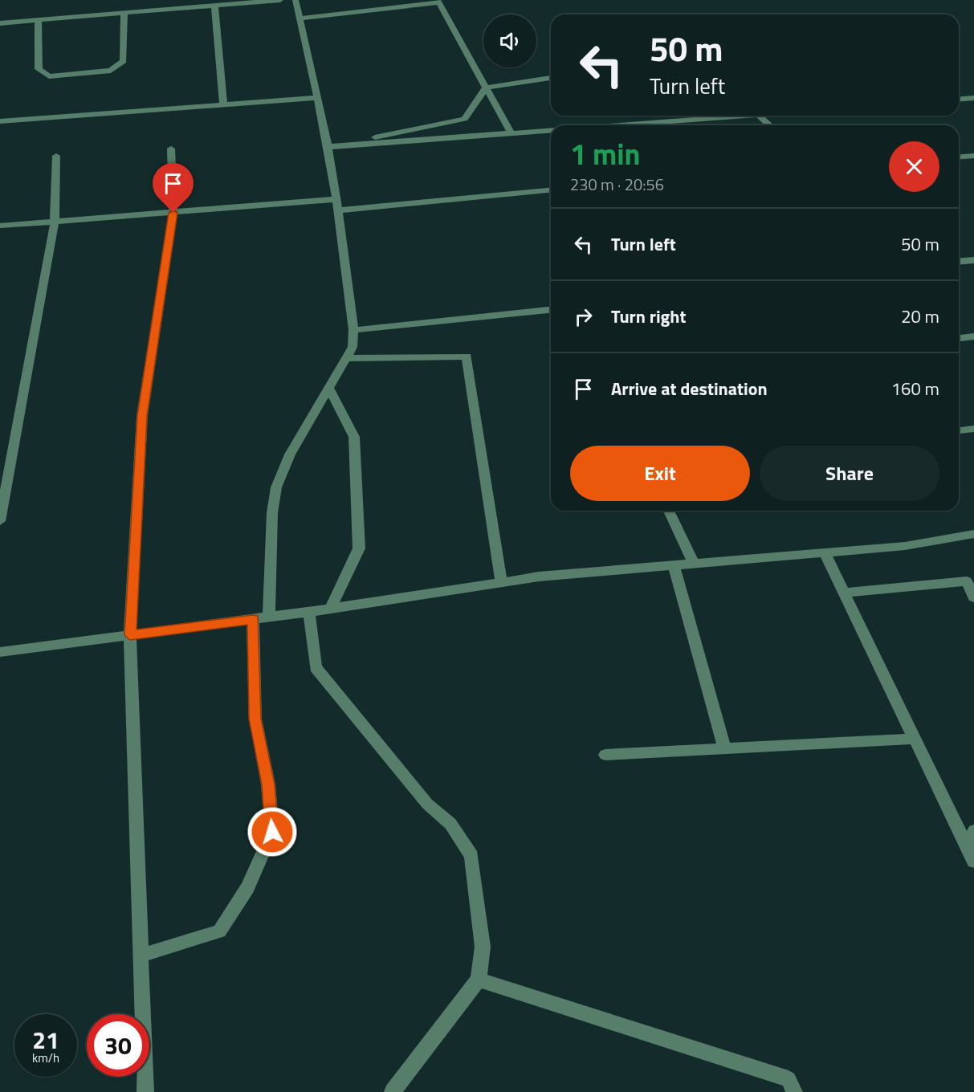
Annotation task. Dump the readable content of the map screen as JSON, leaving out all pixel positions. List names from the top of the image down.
{
  "page": {
    "turn": ["50 m", "Turn left"],
    "heading": ["1 min", "230 m · 20:56"],
    "list": [
      {
        "name": "Turn left",
        "value": "50 m"
      },
      {
        "name": "Turn right",
        "value": "20 m"
      },
      {
        "name": "Arrive at destination",
        "value": "160 m"
      }
    ],
    "buttons": ["Exit", "Share"],
    "speed": "21 km/h",
    "limit": "30"
  }
}
